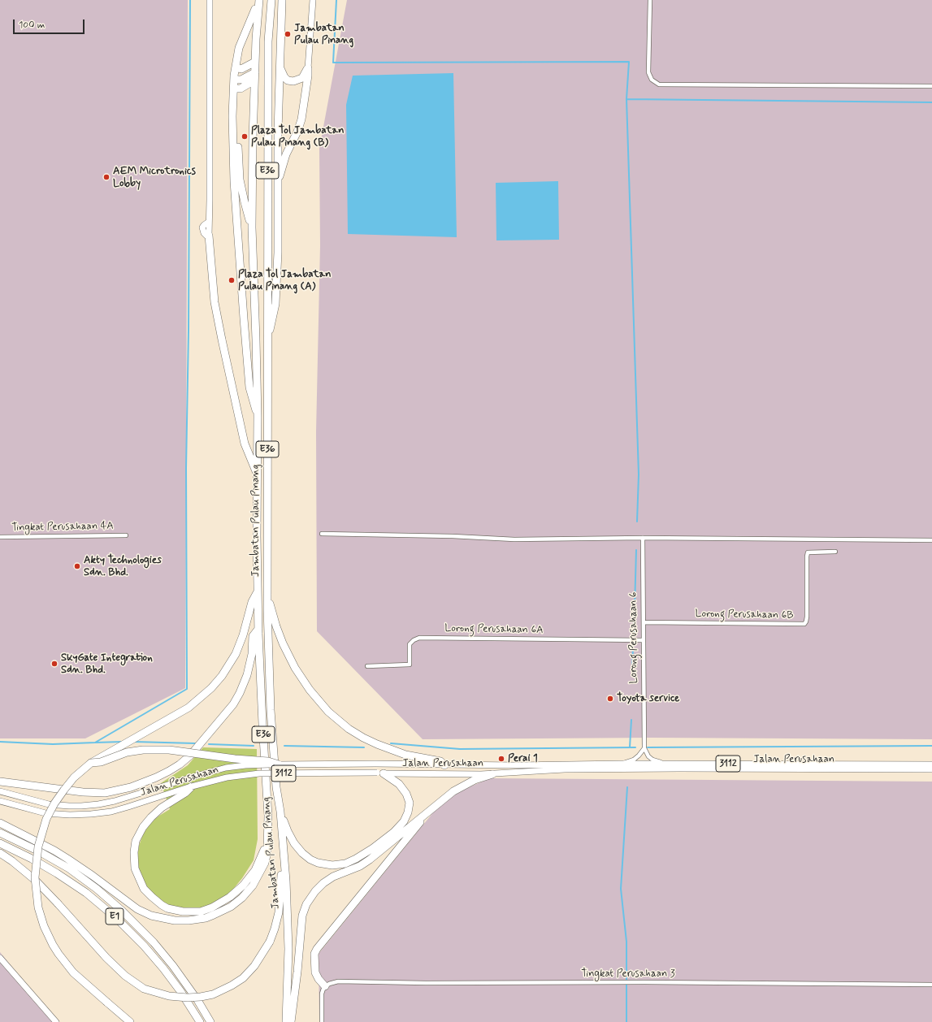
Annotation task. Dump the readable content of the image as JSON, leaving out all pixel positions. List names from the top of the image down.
{
  "streets": {
    "highway": ["E36", "Jambatan Pulau Pinang", "E1"],
    "main road": ["Jalan Perusahaan", "3112"],
    "street": [
      "Tingkat Perusahaan 4A",
      "Lorong Perusahaan 6B",
      "Lorong Perusahaan 6A",
      "Lorong Perusahaan 6",
      "Tingkat Perusahaan 3"
    ]
  },
  "crossings": [
    ["Lorong Perusahaan 6B", "Lorong Perusahaan 6"],
    ["Lorong Perusahaan 6A", "Lorong Perusahaan 6"]
  ],
  "places": [
    "Jambatan Pulau Pinang",
    "Plaza Tol Jambatan Pulau Pinang (B)",
    "AEM Microtronics Lobby",
    "Plaza Tol Jambatan Pulau Pinang (A)",
    "Akty Technologies Sdn. Bhd.",
    "SkyGate Integration Sdn. Bhd.",
    "Toyota service",
    "Perai 1"
  ],
  "scale_bar": "100 m"
}
